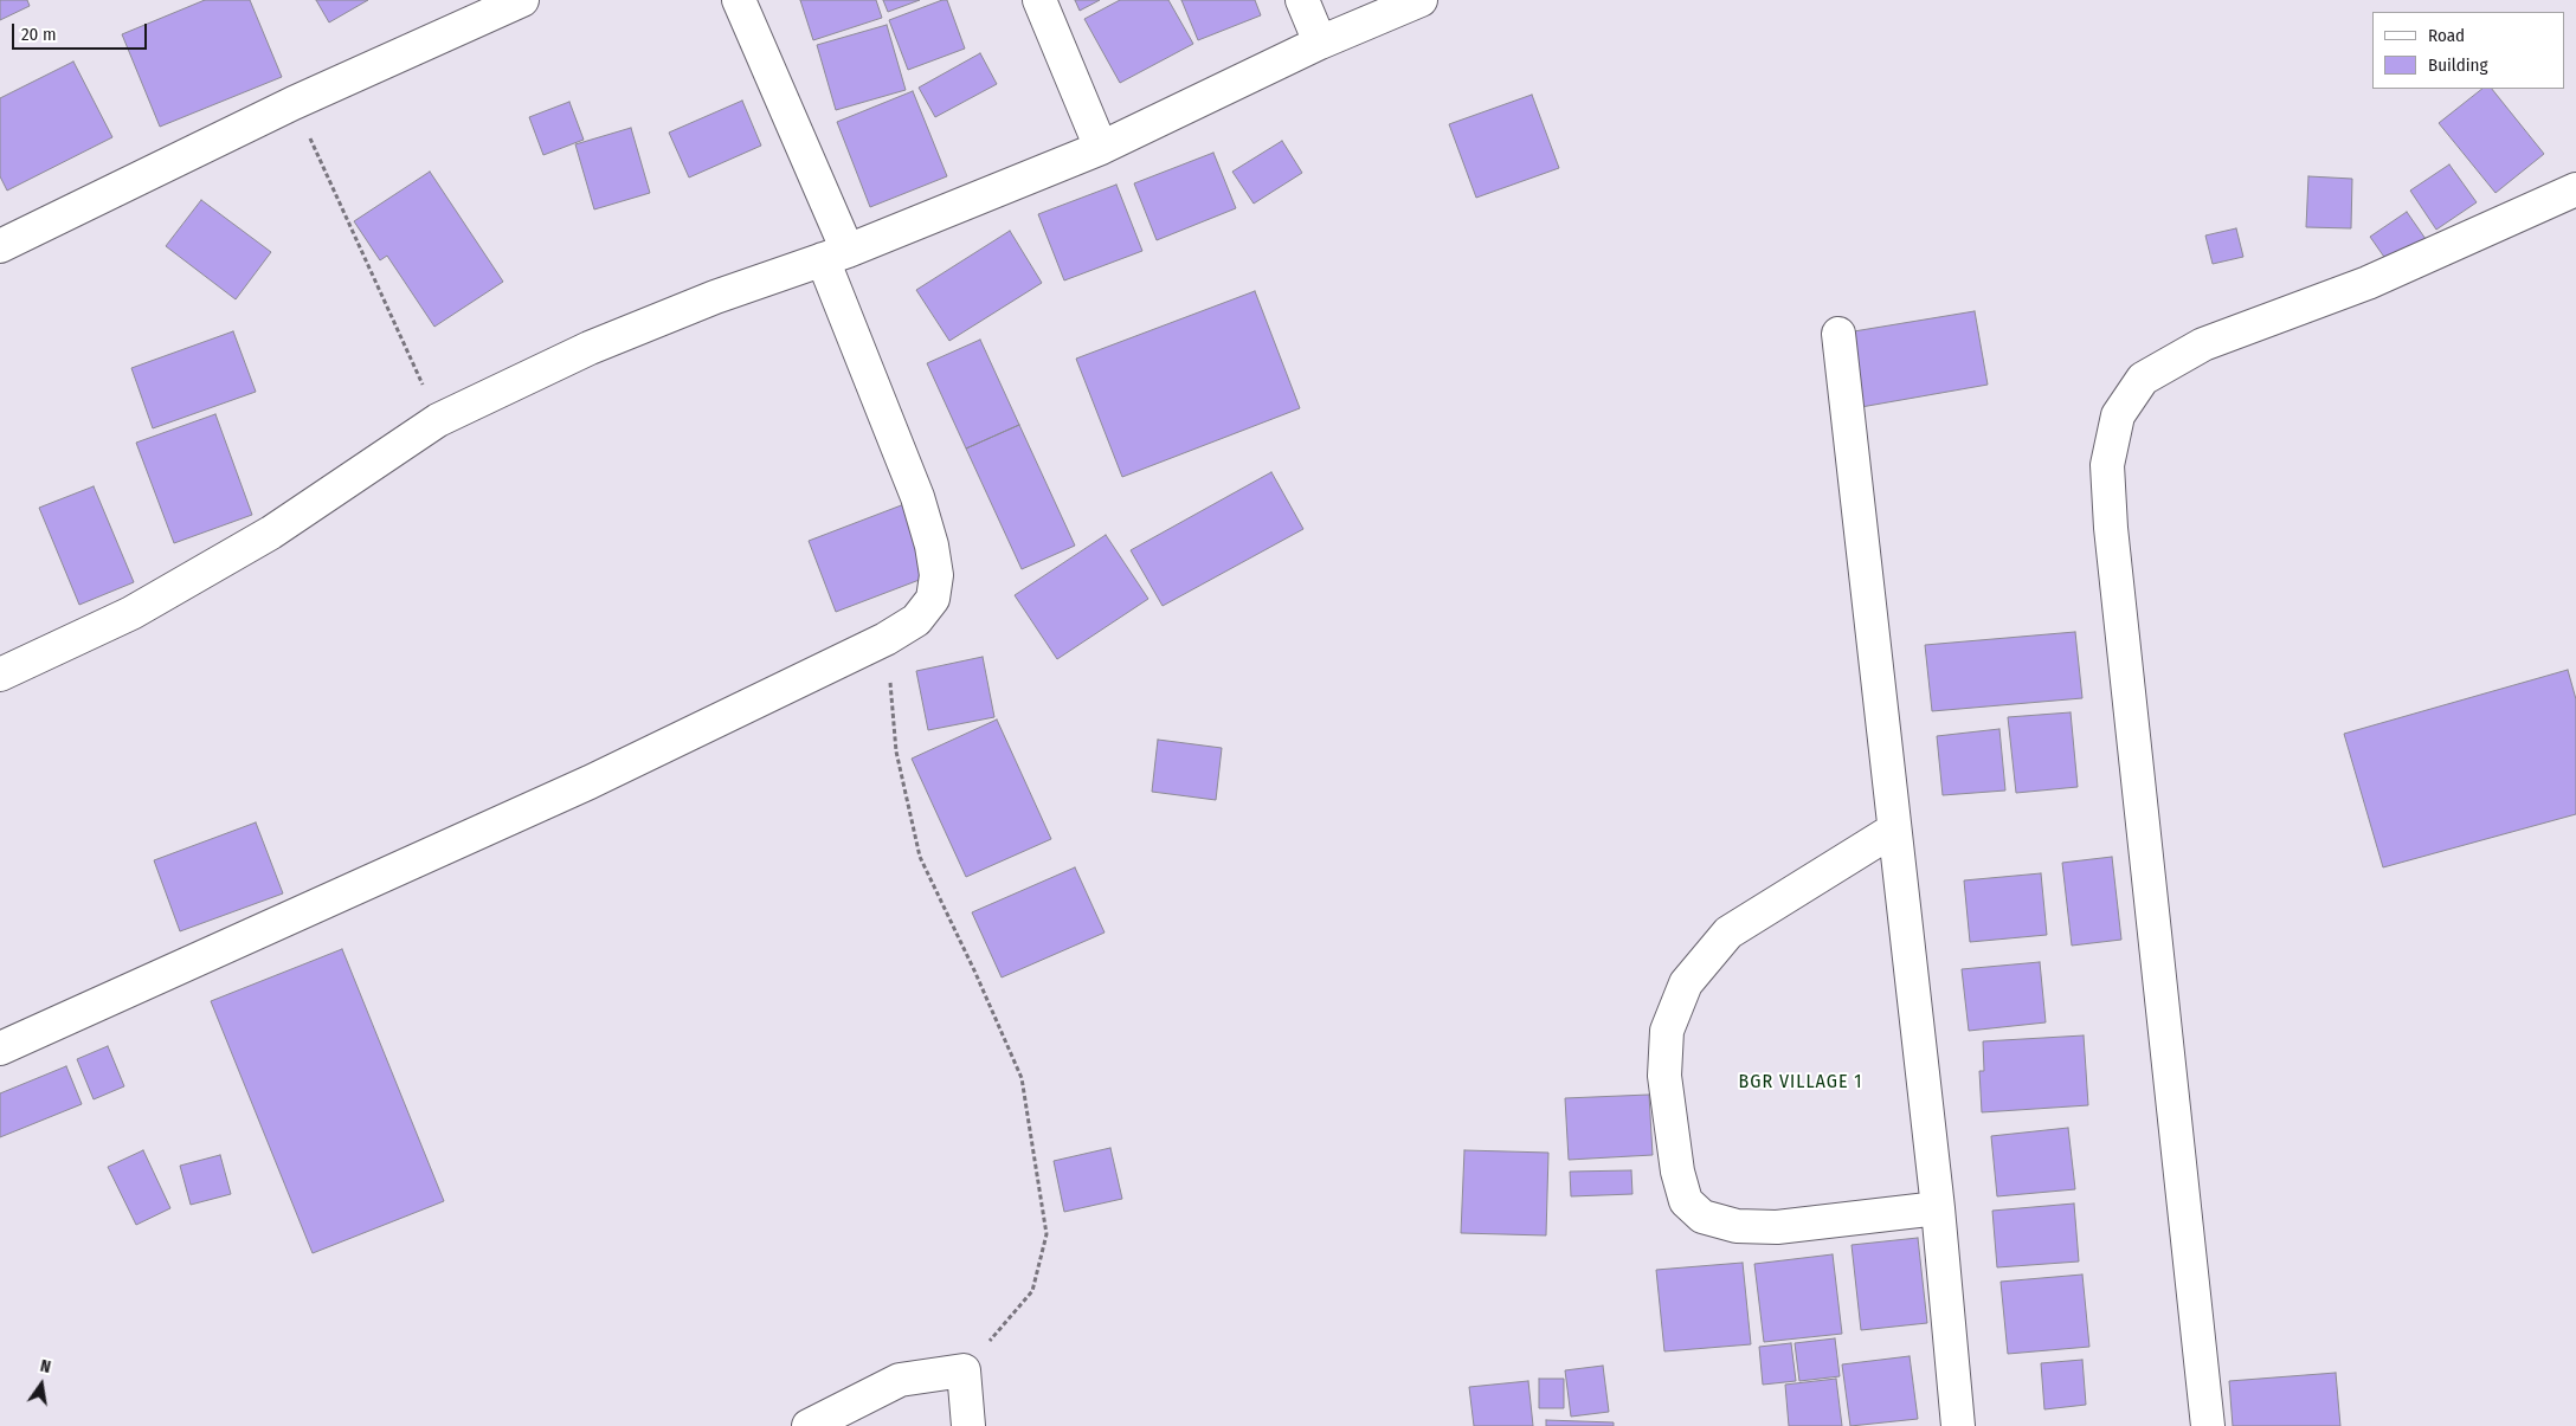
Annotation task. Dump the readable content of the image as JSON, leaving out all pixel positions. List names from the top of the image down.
{
  "districts": ["BGR VILLAGE 1"],
  "legend": ["Road", "Building"],
  "scale_bar": "20 m",
  "north": "top"
}
